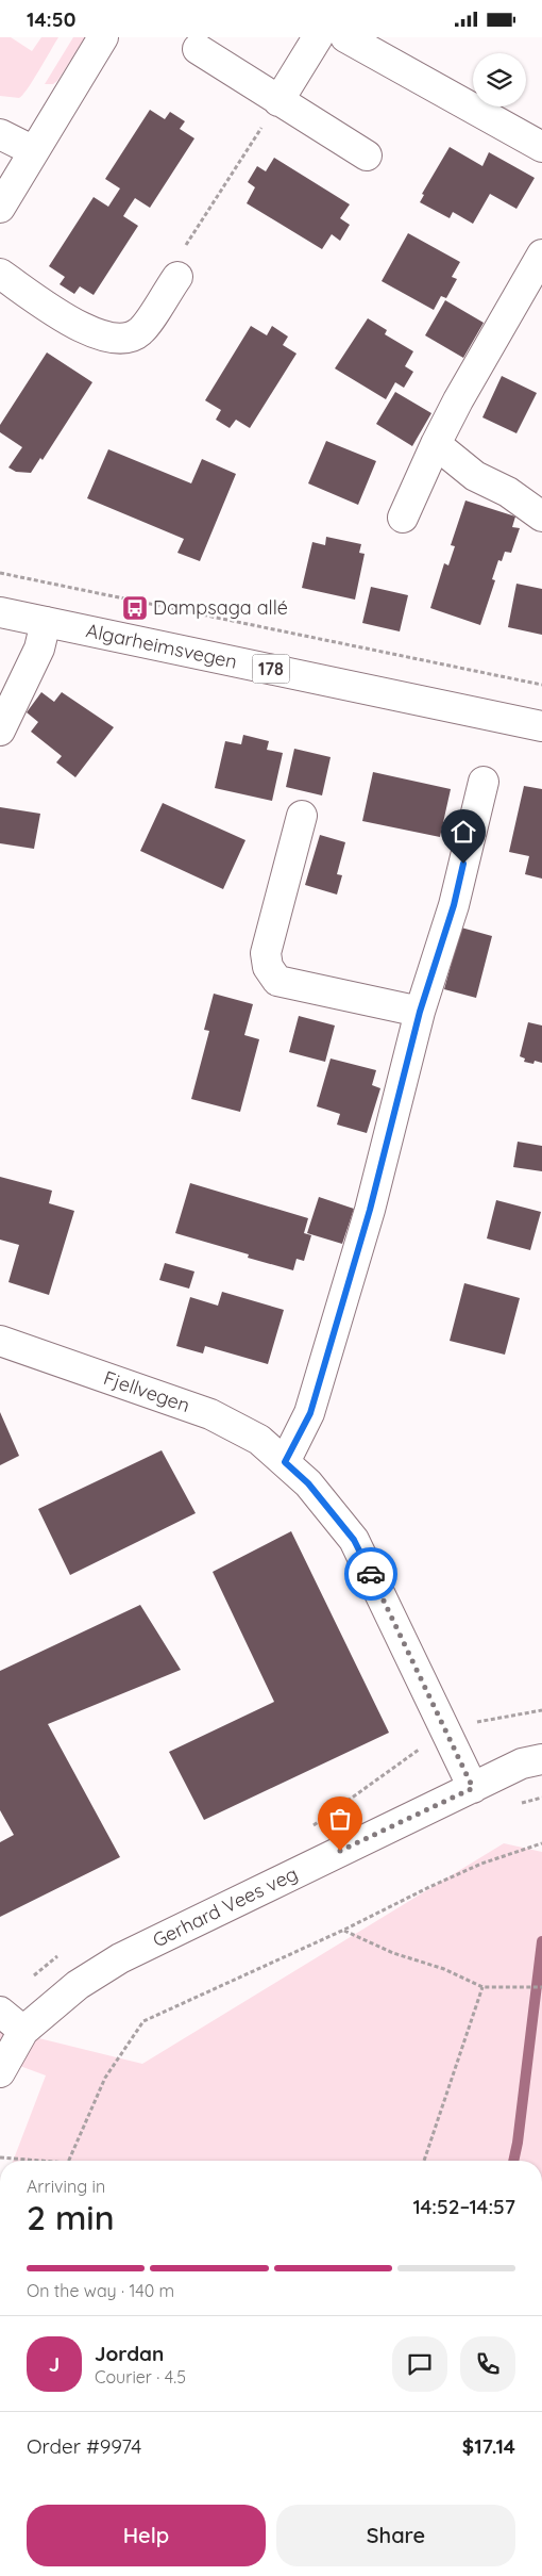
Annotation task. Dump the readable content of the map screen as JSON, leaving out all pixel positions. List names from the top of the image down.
{
  "streets": {
    "street": [
      "Algarheimsvegen",
      "178",
      "Fjellvegen",
      "Gerhard Vees veg"
    ]
  },
  "crossings": [
    ["Fjellvegen", "Gerhard Vees veg"]
  ],
  "places": {
    "bus stop": ["Dampsaga allé"]
  },
  "page": {
    "status": "14:50",
    "heading": ["2 min", "Arriving in", "14:52–14:57"],
    "panel": [
      "Jordan",
      "Courier · 4.5",
      "Order #9974",
      "$17.14"
    ],
    "bar": "On the way · 140 m",
    "round": "J",
    "buttons": ["Help", "Share"]
  }
}
